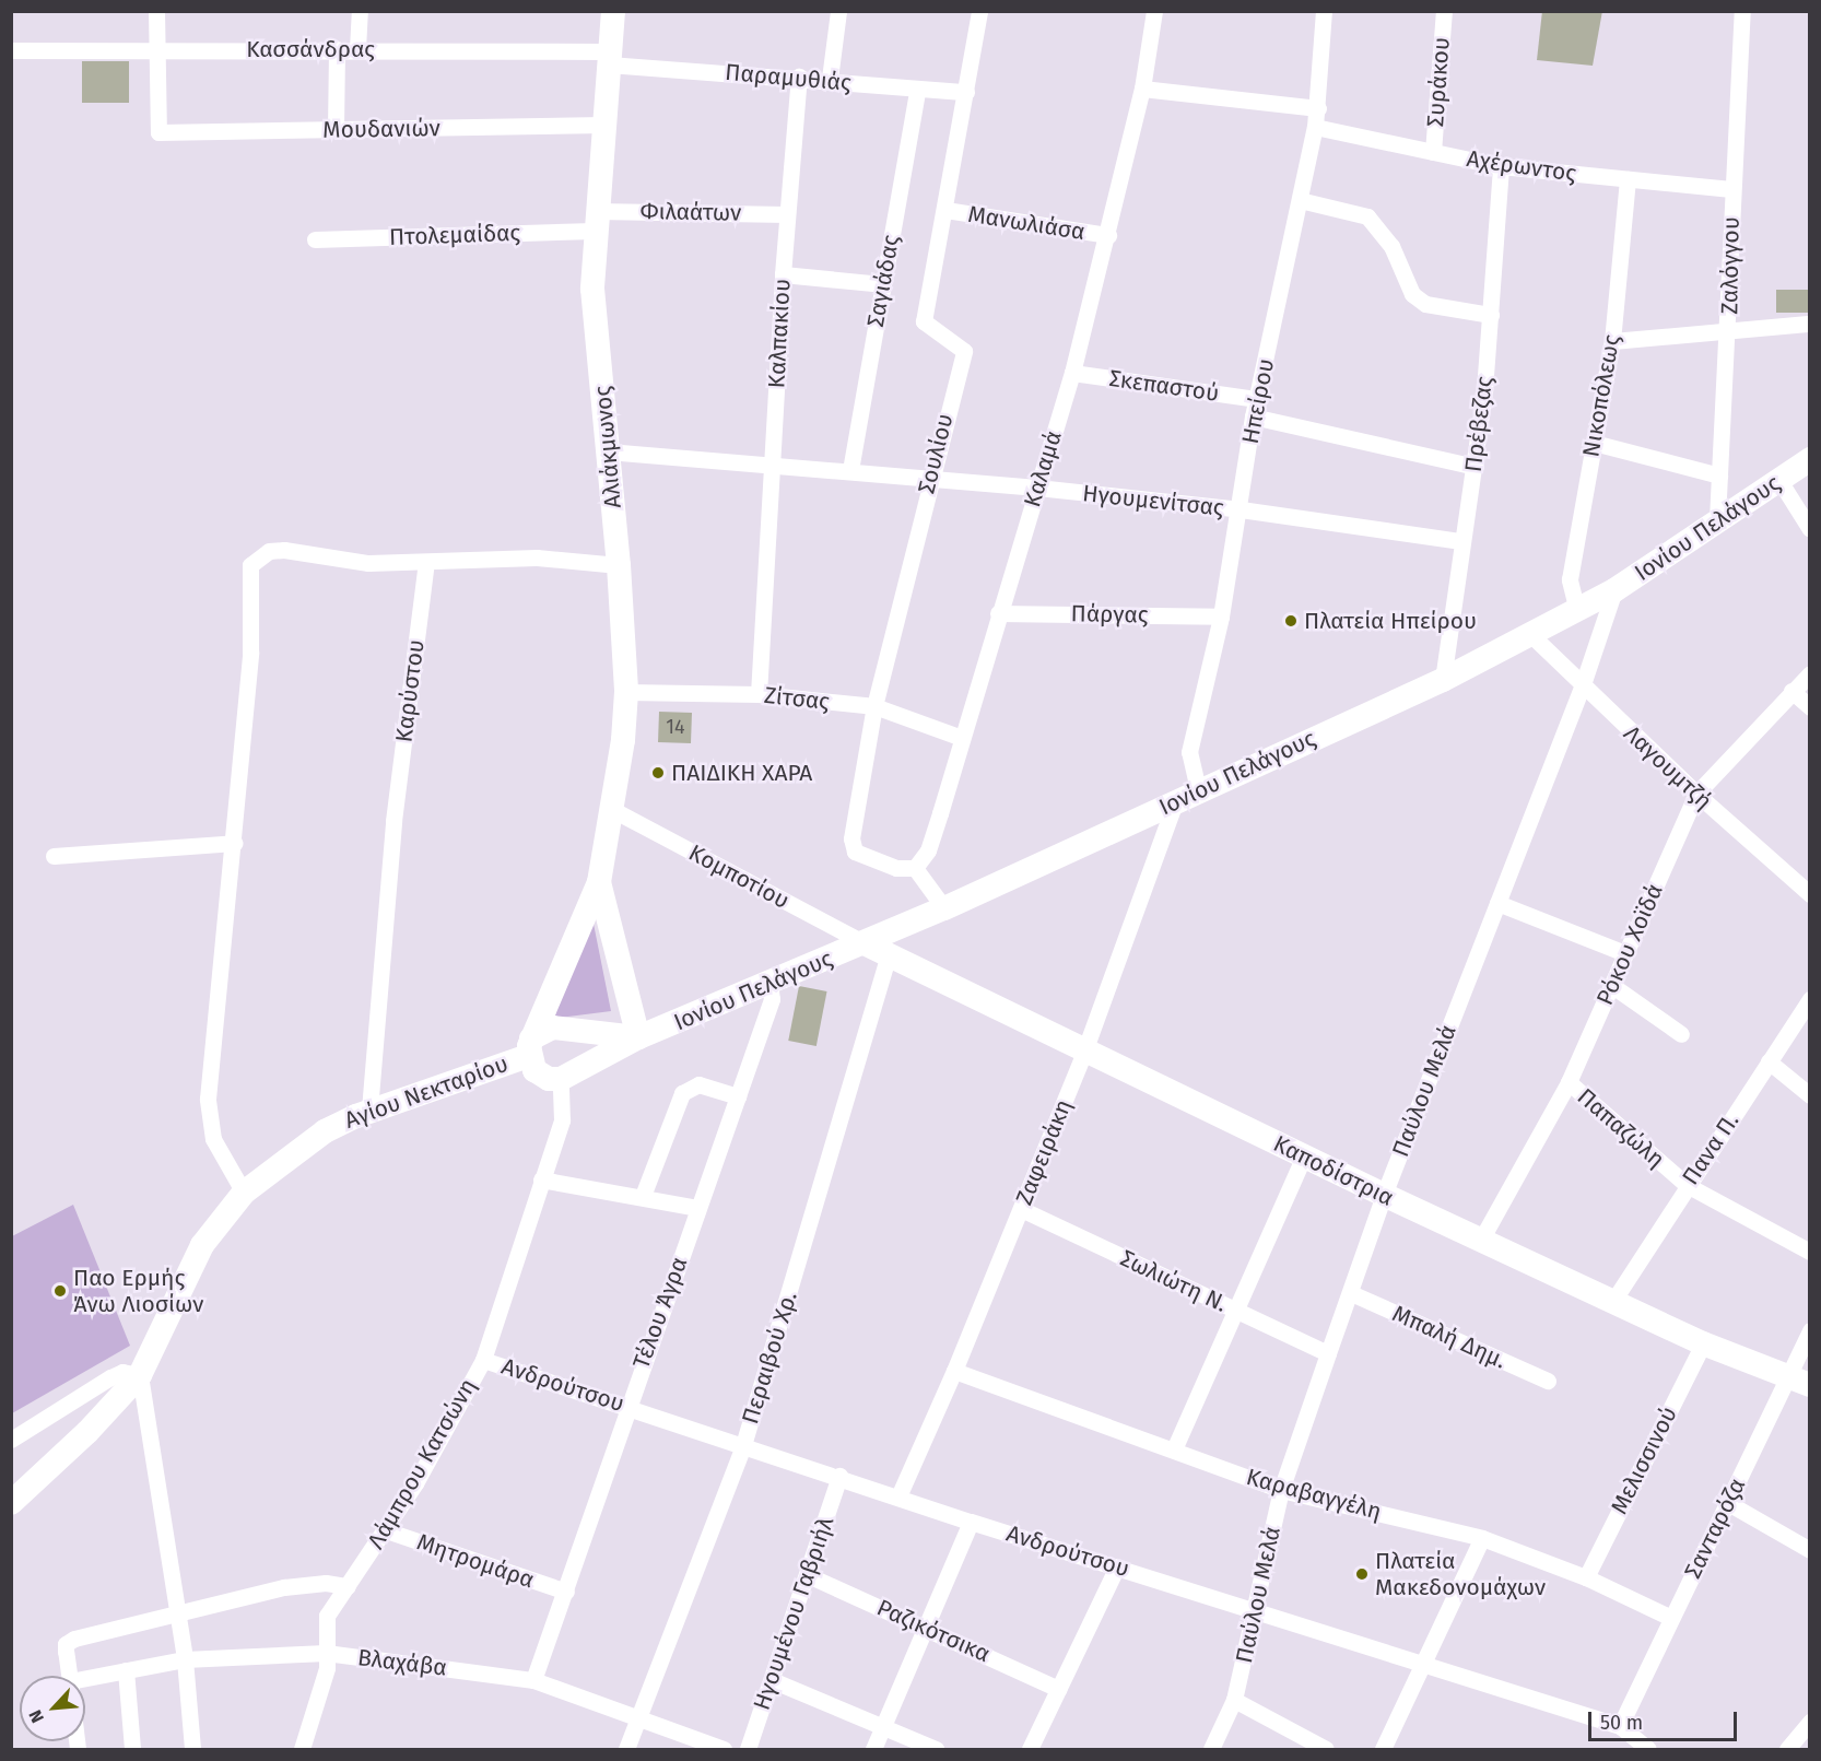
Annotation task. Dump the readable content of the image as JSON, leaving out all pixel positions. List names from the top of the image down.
{
  "streets": {
    "street": [
      "Κασσάνδρας",
      "Παραμυθιάς",
      "Συράκου",
      "Μουδανιών",
      "Αχέρωντος",
      "Φιλαάτων",
      "Μανωλιάσα",
      "Πτολεμαίδας",
      "Ζαλόγγου",
      "Σαγιάδας",
      "Καλπακίου",
      "Σκεπαστού",
      "Νικοπόλεως",
      "Ηπείρου",
      "Πρέβεζας",
      "Αλιάκμωνος",
      "Σουλίου",
      "Καλαμά",
      "Ηγουμενίτσας",
      "Ιονίου Πελάγους",
      "Πάργας",
      "Καρύστου",
      "Ζίτσας",
      "Λαγουμτζή",
      "Κομποτίου",
      "Ρόκου Χοϊδά",
      "Παύλου Μελά",
      "Αγίου Νεκταρίου",
      "Παπαζώλη",
      "Πανα Π.",
      "Ζαφειράκη",
      "Καποδίστρια",
      "Σωλιώτη Ν.",
      "Τέλου Άγρα",
      "Μπαλή Δημ.",
      "Περαιβού Χρ.",
      "Ανδρούτσου",
      "Μελισσινού",
      "Λάμπρου Κατσώνη",
      "Καραβαγγέλη",
      "Σανταρόζα",
      "Μητρομάρα",
      "Ηγουμένου Γαβριήλ",
      "Ραζικότσικα",
      "Βλαχάβα"
    ]
  },
  "crossings": [
    ["Κασσάνδρας", "Παραμυθιάς"],
    ["Κασσάνδρας", "Μουδανιών"],
    ["Κασσάνδρας", "Αλιάκμωνος"],
    ["Παραμυθιάς", "Σαγιάδας"],
    ["Παραμυθιάς", "Καλπακίου"],
    ["Παραμυθιάς", "Αλιάκμωνος"],
    ["Παραμυθιάς", "Σουλίου"],
    ["Συράκου", "Αχέρωντος"],
    ["Μουδανιών", "Αλιάκμωνος"],
    ["Αχέρωντος", "Ζαλόγγου"],
    ["Αχέρωντος", "Νικοπόλεως"],
    ["Αχέρωντος", "Ηπείρου"],
    ["Αχέρωντος", "Πρέβεζας"],
    ["Φιλαάτων", "Πτολεμαίδας"],
    ["Φιλαάτων", "Καλπακίου"],
    ["Φιλαάτων", "Αλιάκμωνος"],
    ["Μανωλιάσα", "Σουλίου"],
    ["Μανωλιάσα", "Καλαμά"],
    ["Πτολεμαίδας", "Αλιάκμωνος"],
    ["Ζαλόγγου", "Ιονίου Πελάγους"],
    ["Σαγιάδας", "Ηγουμενίτσας"],
    ["Καλπακίου", "Ηγουμενίτσας"],
    ["Καλπακίου", "Ζίτσας"],
    ["Σκεπαστού", "Ηπείρου"],
    ["Σκεπαστού", "Καλαμά"],
    ["Νικοπόλεως", "Ιονίου Πελάγους"],
    ["Ηπείρου", "Ηγουμενίτσας"],
    ["Ηπείρου", "Ιονίου Πελάγους"],
    ["Ηπείρου", "Πάργας"],
    ["Πρέβεζας", "Ηγουμενίτσας"],
    ["Πρέβεζας", "Ιονίου Πελάγους"],
    ["Αλιάκμωνος", "Ηγουμενίτσας"],
    ["Αλιάκμωνος", "Ιονίου Πελάγους"],
    ["Αλιάκμωνος", "Ζίτσας"],
    ["Αλιάκμωνος", "Κομποτίου"],
    ["Αλιάκμωνος", "Αγίου Νεκταρίου"],
    ["Σουλίου", "Καλαμά"],
    ["Σουλίου", "Ηγουμενίτσας"],
    ["Σουλίου", "Ζίτσας"],
    ["Καλαμά", "Ηγουμενίτσας"],
    ["Καλαμά", "Πάργας"],
    ["Καλαμά", "Ζίτσας"],
    ["Ιονίου Πελάγους", "Λαγουμτζή"],
    ["Ιονίου Πελάγους", "Κομποτίου"],
    ["Ιονίου Πελάγους", "Παύλου Μελά"],
    ["Ιονίου Πελάγους", "Αγίου Νεκταρίου"],
    ["Ιονίου Πελάγους", "Ζαφειράκη"],
    ["Ιονίου Πελάγους", "Καποδίστρια"],
    ["Ιονίου Πελάγους", "Τέλου Άγρα"],
    ["Καρύστου", "Αγίου Νεκταρίου"],
    ["Λαγουμτζή", "Ρόκου Χοϊδά"],
    ["Λαγουμτζή", "Παύλου Μελά"],
    ["Κομποτίου", "Καποδίστρια"],
    ["Ρόκου Χοϊδά", "Παπαζώλη"],
    ["Ρόκου Χοϊδά", "Καποδίστρια"],
    ["Παύλου Μελά", "Καποδίστρια"],
    ["Παύλου Μελά", "Σωλιώτη Ν."],
    ["Παύλου Μελά", "Μπαλή Δημ."],
    ["Παύλου Μελά", "Ανδρούτσου"],
    ["Παύλου Μελά", "Καραβαγγέλη"],
    ["Αγίου Νεκταρίου", "Λάμπρου Κατσώνη"],
    ["Παπαζώλη", "Πανα Π."],
    ["Πανα Π.", "Καποδίστρια"],
    ["Ζαφειράκη", "Καποδίστρια"],
    ["Ζαφειράκη", "Σωλιώτη Ν."],
    ["Ζαφειράκη", "Ανδρούτσου"],
    ["Ζαφειράκη", "Καραβαγγέλη"],
    ["Καποδίστρια", "Περαιβού Χρ."],
    ["Καποδίστρια", "Μελισσινού"],
    ["Καποδίστρια", "Σανταρόζα"],
    ["Τέλου Άγρα", "Ανδρούτσου"],
    ["Τέλου Άγρα", "Μητρομάρα"],
    ["Τέλου Άγρα", "Βλαχάβα"],
    ["Περαιβού Χρ.", "Ανδρούτσου"],
    ["Περαιβού Χρ.", "Βλαχάβα"],
    ["Ανδρούτσου", "Λάμπρου Κατσώνη"],
    ["Ανδρούτσου", "Σανταρόζα"],
    ["Ανδρούτσου", "Ηγουμένου Γαβριήλ"],
    ["Μελισσινού", "Καραβαγγέλη"],
    ["Λάμπρου Κατσώνη", "Μητρομάρα"],
    ["Λάμπρου Κατσώνη", "Βλαχάβα"],
    ["Καραβαγγέλη", "Σανταρόζα"],
    ["Ηγουμένου Γαβριήλ", "Ραζικότσικα"]
  ],
  "places": [
    "Πλατεία Ηπείρου",
    "ΠΑΙΔΙΚΗ ΧΑΡΑ",
    "Παο Ερμής Άνω Λιοσίων",
    "Πλατεία Μακεδονομάχων"
  ],
  "house_numbers": ["14"],
  "scale_bar": "50 m",
  "north": "bottom left"
}
